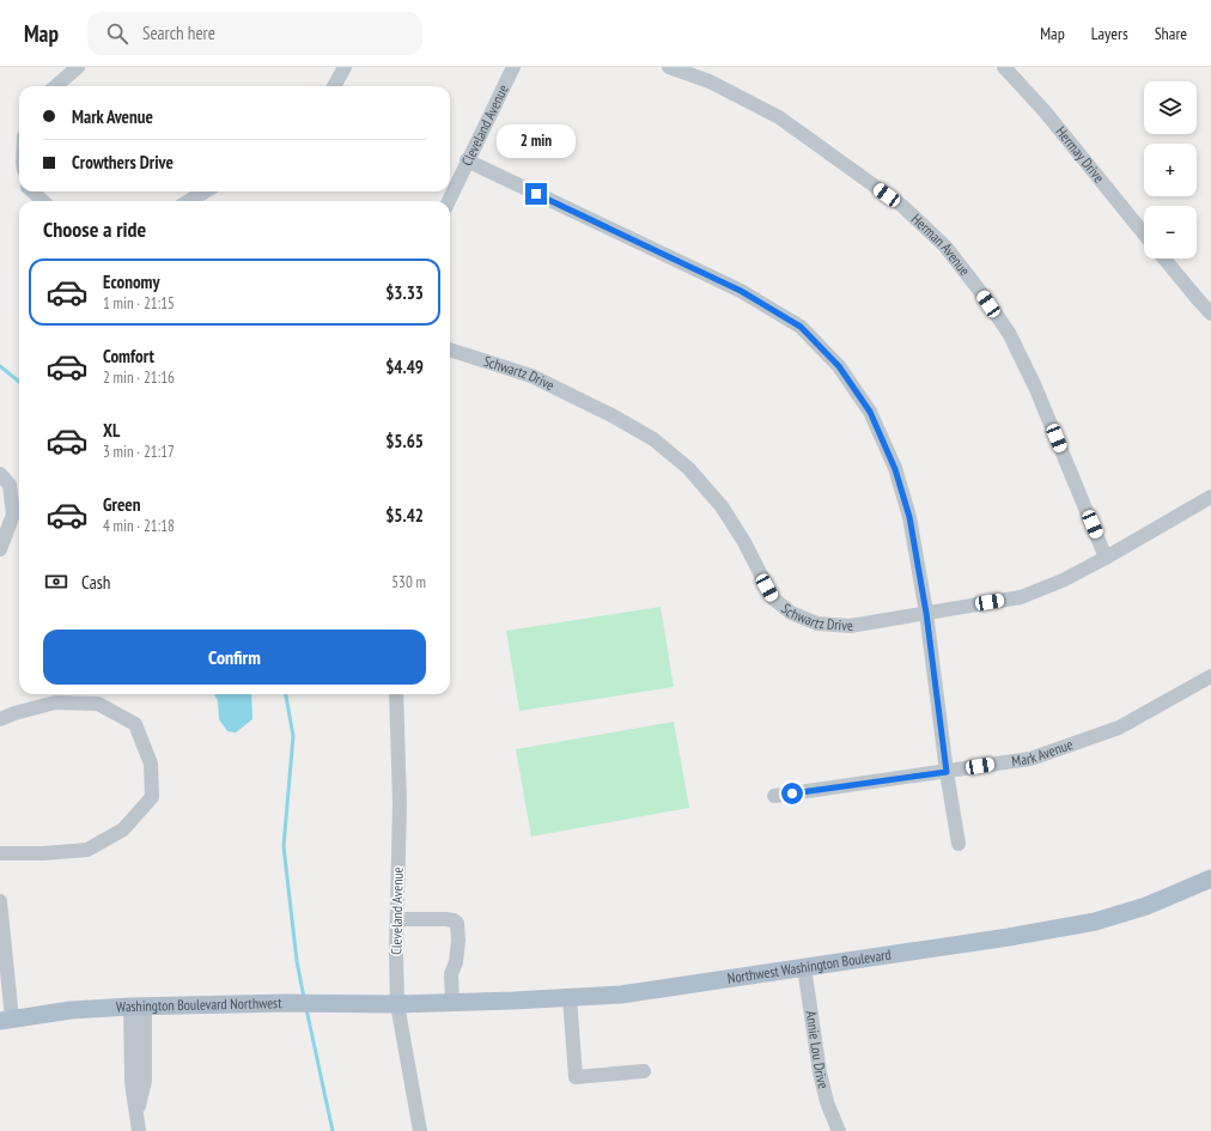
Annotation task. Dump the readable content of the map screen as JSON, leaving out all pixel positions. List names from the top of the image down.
{
  "streets": {
    "main road": ["Northwest Washington Boulevard", "Washington Boulevard Northwest"],
    "street": [
      "Cleveland Avenue",
      "Hermay Drive",
      "Herman Avenue",
      "Schwartz Drive",
      "Mark Avenue",
      "Annie Lou Drive"
    ]
  },
  "crossings": [
    ["Cleveland Avenue", "Northwest Washington Boulevard"],
    ["Cleveland Avenue", "Washington Boulevard Northwest"],
    ["Herman Avenue", "Schwartz Drive"],
    ["Northwest Washington Boulevard", "Washington Boulevard Northwest"],
    ["Northwest Washington Boulevard", "Annie Lou Drive"]
  ],
  "page": {
    "header": "Map",
    "search": "Search here",
    "nav": ["Map", "Layers", "Share"],
    "map_buttons": ["+", "−"],
    "banner": ["Mark Avenue", "Crowthers Drive"],
    "bubble": "2 min",
    "heading": "Choose a ride",
    "list": [
      {
        "name": "Economy",
        "note": "1 min · 21:15",
        "value": "$3.33"
      },
      {
        "name": "Comfort",
        "note": "2 min · 21:16",
        "value": "$4.49"
      },
      {
        "name": "XL",
        "note": "3 min · 21:17",
        "value": "$5.65"
      },
      {
        "name": "Green",
        "note": "4 min · 21:18",
        "value": "$5.42"
      }
    ],
    "pay": ["Cash", "530 m"],
    "buttons": "Confirm"
  }
}
